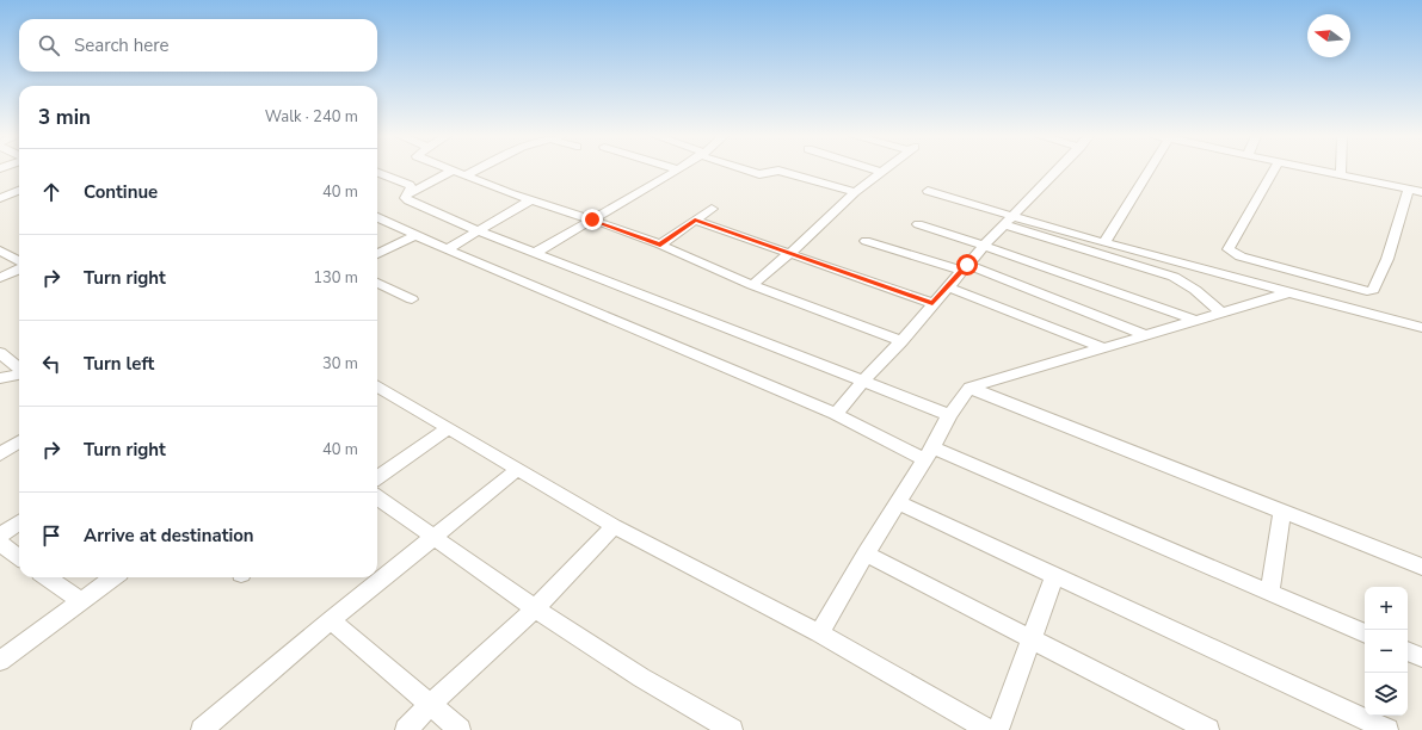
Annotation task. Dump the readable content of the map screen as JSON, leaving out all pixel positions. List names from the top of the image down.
{
  "north": "left",
  "page": {
    "search": "Search here",
    "heading": ["3 min", "Walk · 240 m"],
    "list": [
      ["Continue", "40 m"],
      ["Turn right", "130 m"],
      ["Turn left", "30 m"],
      ["Turn right", "40 m"],
      "Arrive at destination"
    ],
    "map_buttons": ["+", "−"]
  }
}
